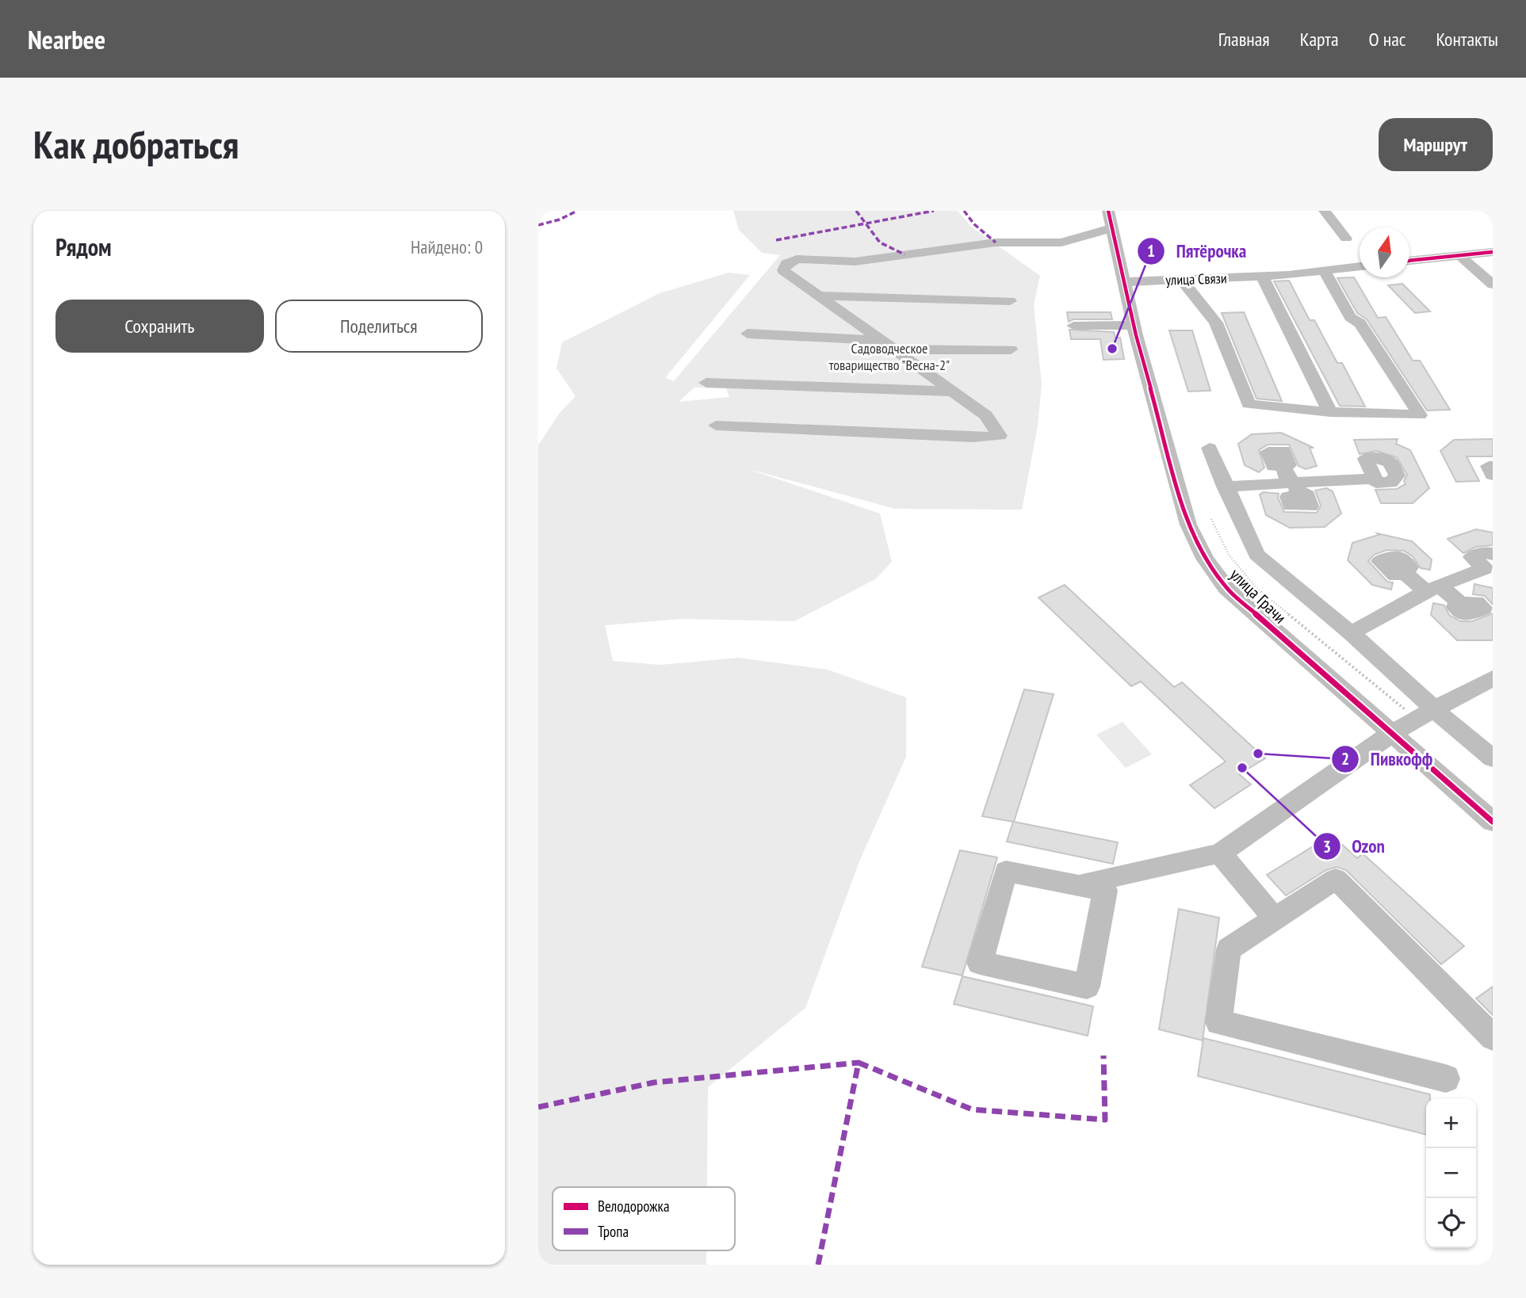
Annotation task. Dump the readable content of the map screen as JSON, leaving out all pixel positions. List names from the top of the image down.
{
  "streets": {
    "street": ["улица Связи", "улица Грачи"]
  },
  "crossings": [
    ["улица Связи", "улица Грачи"]
  ],
  "parks": ["Садоводческое товарищество \"Весна-2\""],
  "places": ["Пятёрочка", "Пивкофф", "Ozon"],
  "legend": ["Велодорожка", "Тропа"],
  "north": "top",
  "page": {
    "header": "Nearbee",
    "nav": [
      "Главная",
      "Карта",
      "О нас",
      "Контакты"
    ],
    "buttons": [
      "Маршрут",
      ["Сохранить", "Поделиться"]
    ],
    "title": "Как добраться",
    "heading": ["Рядом", "Найдено: 0"],
    "map_buttons": ["+", "−"]
  }
}
